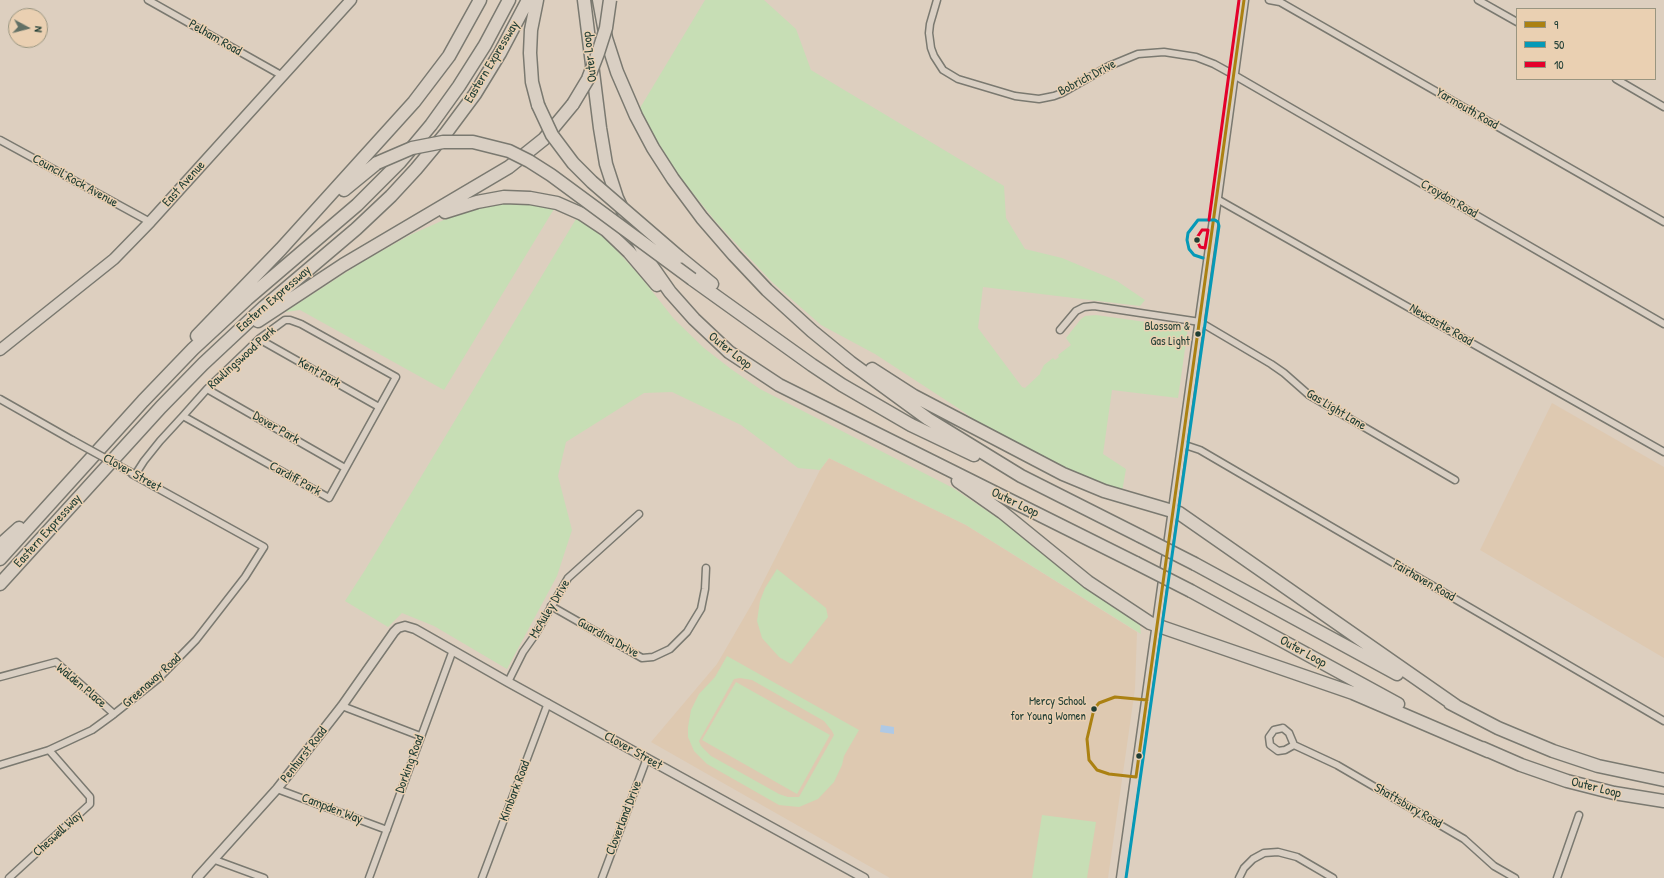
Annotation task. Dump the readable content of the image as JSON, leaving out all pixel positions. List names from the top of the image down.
{
  "streets": {
    "highway": ["Outer Loop", "Eastern Expressway"],
    "main road": ["East Avenue"],
    "street": [
      "Pelham Road",
      "Bobrich Drive",
      "Yarmouth Road",
      "Council Rock Avenue",
      "Croydon Road",
      "Newcastle Road",
      "Rawlingswood Park",
      "Kent Park",
      "Gas Light Lane",
      "Dover Park",
      "Clover Street",
      "Cardiff Park",
      "Fairhaven Road",
      "McAuley Drive",
      "Guardina Drive",
      "Greenaway Road",
      "Walden Place",
      "Penhurst Road",
      "Dorking Road",
      "Kimbark Road",
      "Shaftsbury Road",
      "Campden Way",
      "Cloverland Drive",
      "Cheswell Way"
    ]
  },
  "crossings": [
    ["Pelham Road", "East Avenue"],
    ["Bobrich Drive", "Croydon Road"],
    ["Council Rock Avenue", "East Avenue"],
    ["Rawlingswood Park", "Kent Park"],
    ["Rawlingswood Park", "Dover Park"],
    ["Rawlingswood Park", "Clover Street"],
    ["Rawlingswood Park", "Cardiff Park"],
    ["Kent Park", "Cardiff Park"],
    ["Dover Park", "Cardiff Park"],
    ["Clover Street", "McAuley Drive"],
    ["Clover Street", "Greenaway Road"],
    ["Clover Street", "Penhurst Road"],
    ["Clover Street", "Dorking Road"],
    ["Clover Street", "Kimbark Road"],
    ["Clover Street", "Cloverland Drive"],
    ["McAuley Drive", "Guardina Drive"],
    ["Greenaway Road", "Walden Place"],
    ["Greenaway Road", "Cheswell Way"],
    ["Penhurst Road", "Campden Way"],
    ["Dorking Road", "Campden Way"]
  ],
  "places": ["Blossom & Gas Light", "Mercy School for Young Women"],
  "lines": ["transit line 9", "transit line 10", "transit line 50"],
  "legend": ["9", "50", "10"],
  "north": "right"
}
